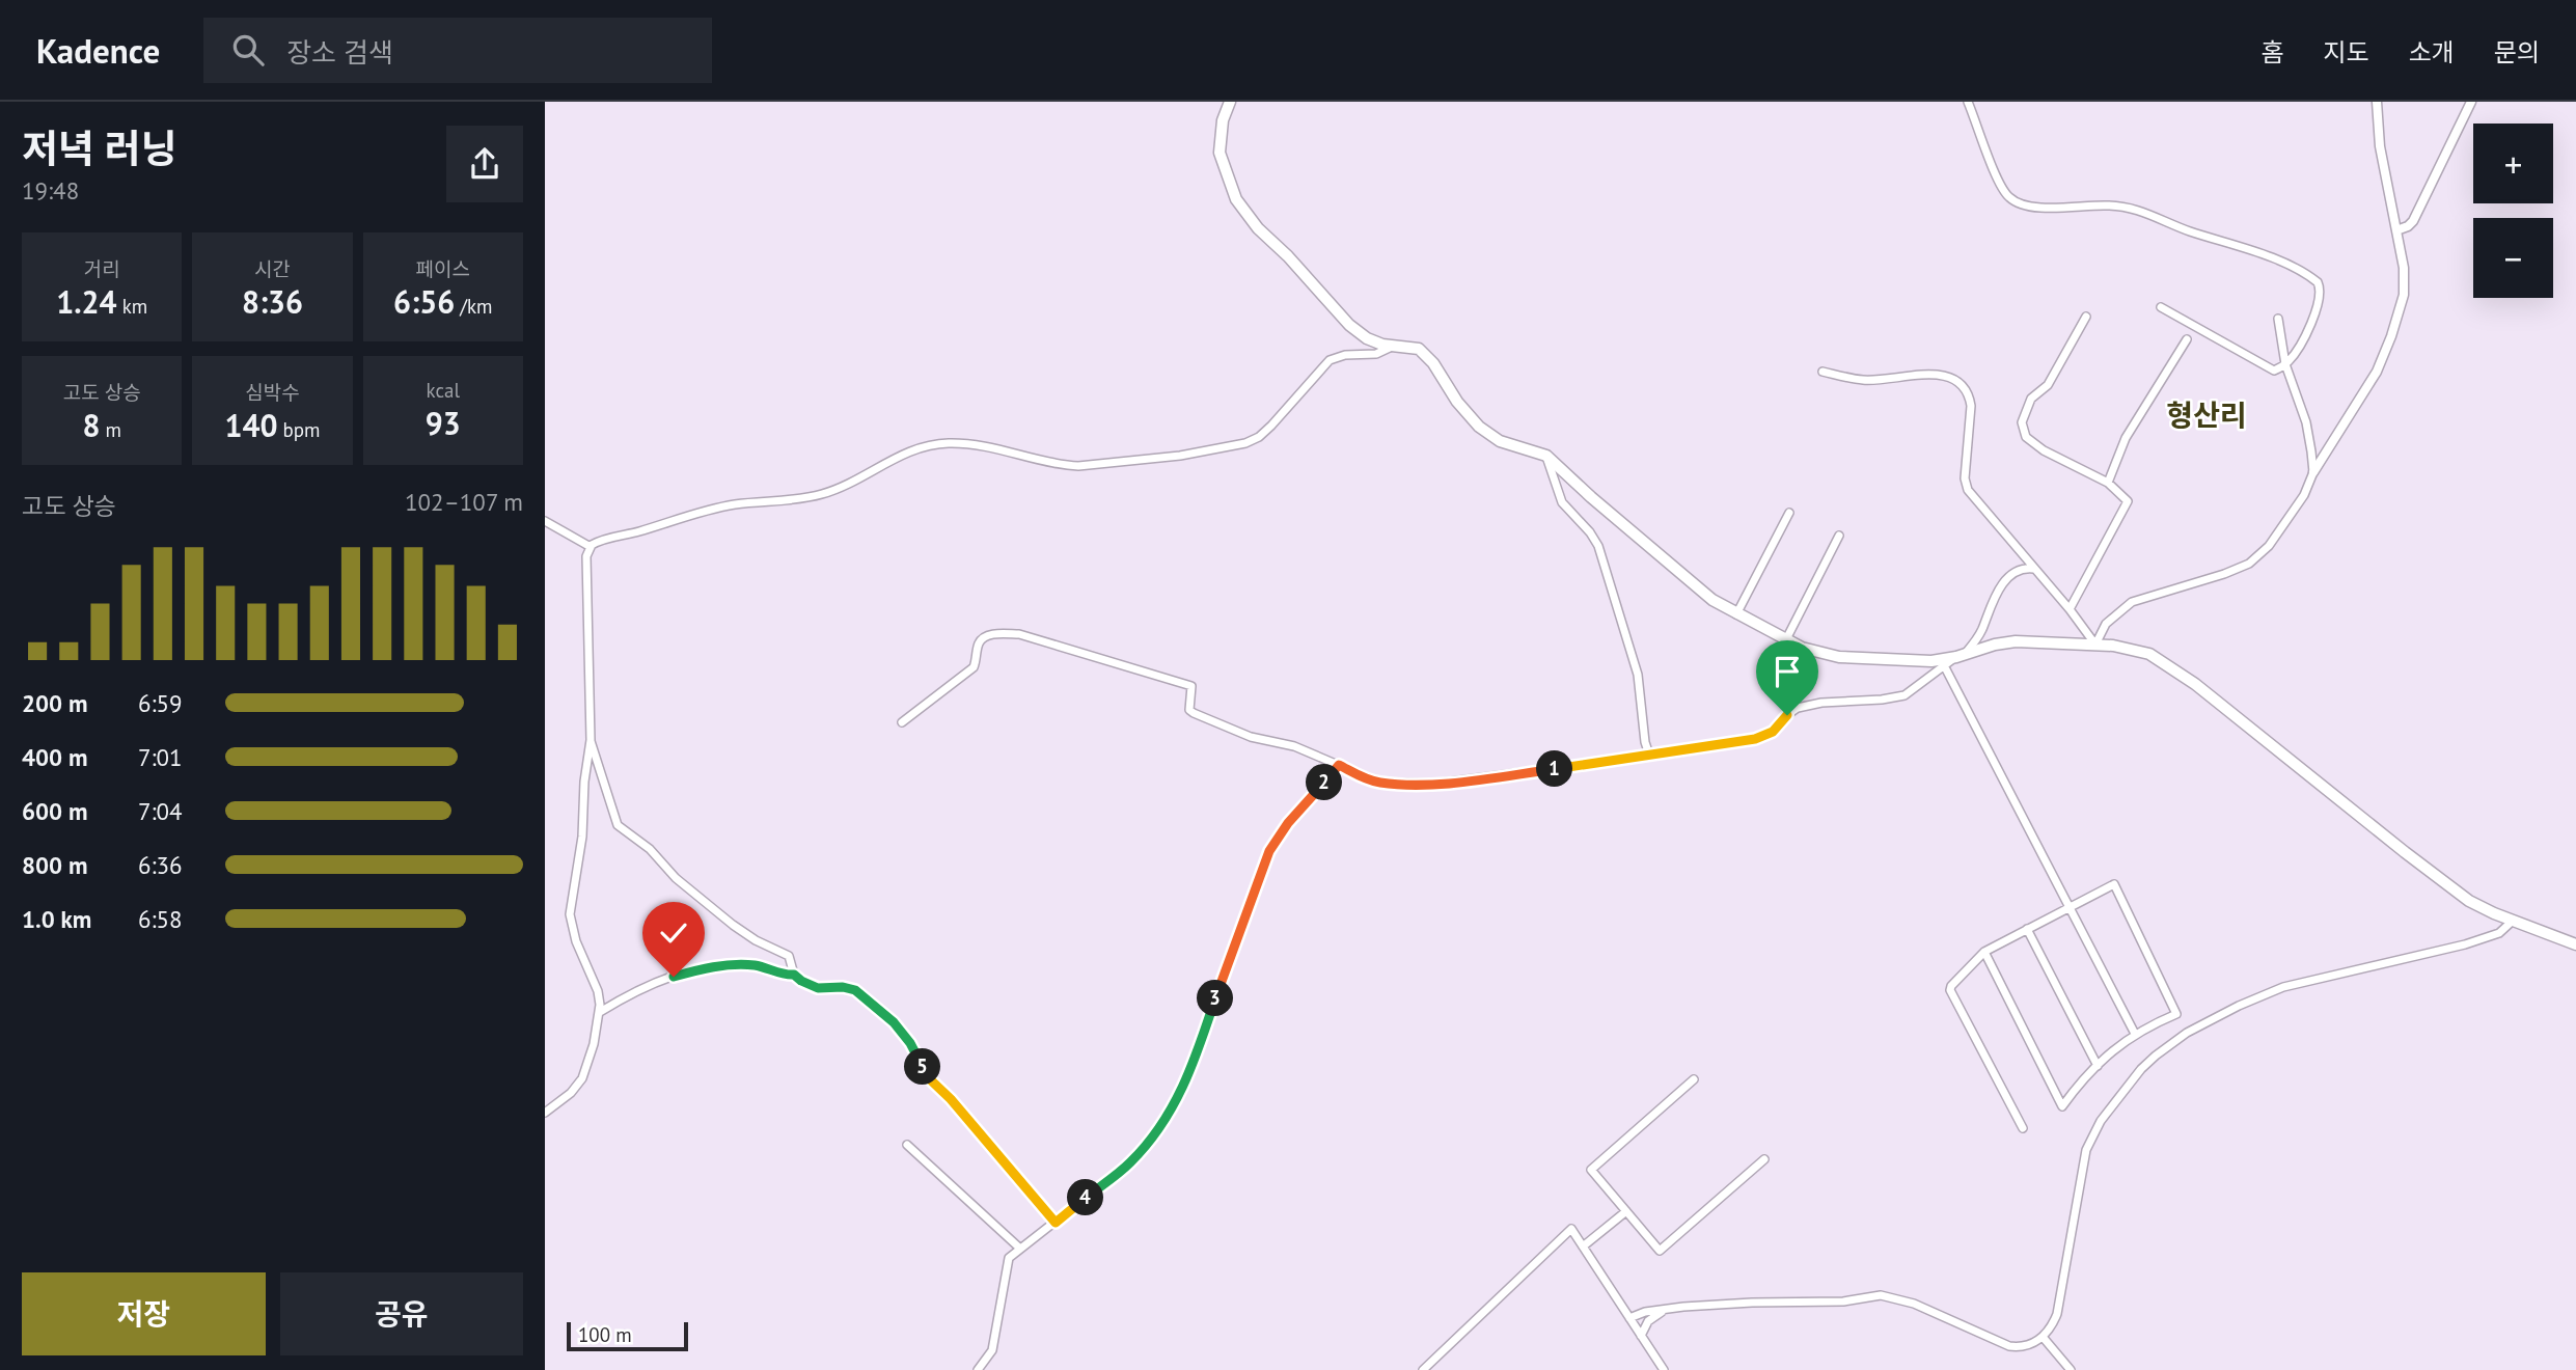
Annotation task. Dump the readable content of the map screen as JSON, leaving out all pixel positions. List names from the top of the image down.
{
  "districts": ["형산리"],
  "scale_bar": "100 m",
  "page": {
    "header": "Kadence",
    "search": "장소 검색",
    "nav": [
      "홈",
      "지도",
      "소개",
      "문의"
    ],
    "heading": ["저녁 러닝", "19:48"],
    "map_buttons": ["+", "−"],
    "stats": [
      ["거리", "1.24 km"],
      ["시간", "8:36"],
      ["페이스", "6:56 /km"],
      ["고도 상승", "8 m"],
      ["심박수", "140 bpm"],
      ["kcal", "93"]
    ],
    "chart": ["고도 상승", "102–107 m"],
    "list": [
      {
        "name": "200 m",
        "note": "6:59"
      },
      {
        "name": "400 m",
        "note": "7:01"
      },
      {
        "name": "600 m",
        "note": "7:04"
      },
      {
        "name": "800 m",
        "note": "6:36"
      },
      {
        "name": "1.0 km",
        "note": "6:58"
      }
    ],
    "pins": [
      "1",
      "2",
      "3",
      "5",
      "4"
    ],
    "buttons": ["저장", "공유"],
    "scale": "100 m"
  }
}
